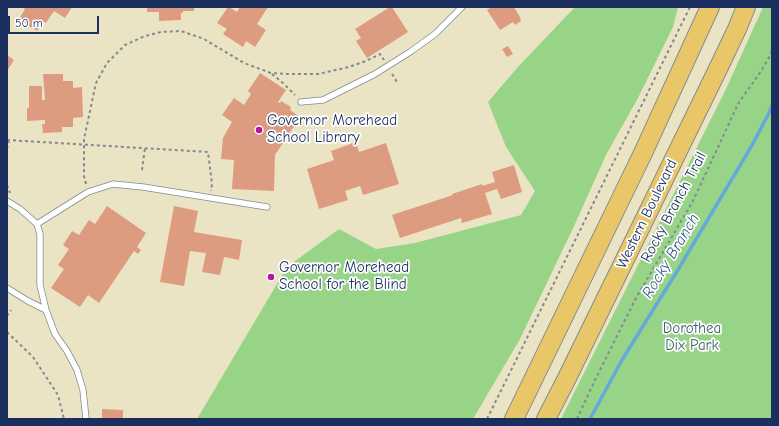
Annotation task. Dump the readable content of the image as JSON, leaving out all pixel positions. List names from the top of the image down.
{
  "streets": {
    "main road": ["Western Boulevard"],
    "path": ["Rocky Branch Trail"]
  },
  "water": ["Rocky Branch"],
  "parks": ["Dorothea Dix Park"],
  "places": ["Governor Morehead School Library", "Governor Morehead School for the Blind"],
  "scale_bar": "50 m"
}
